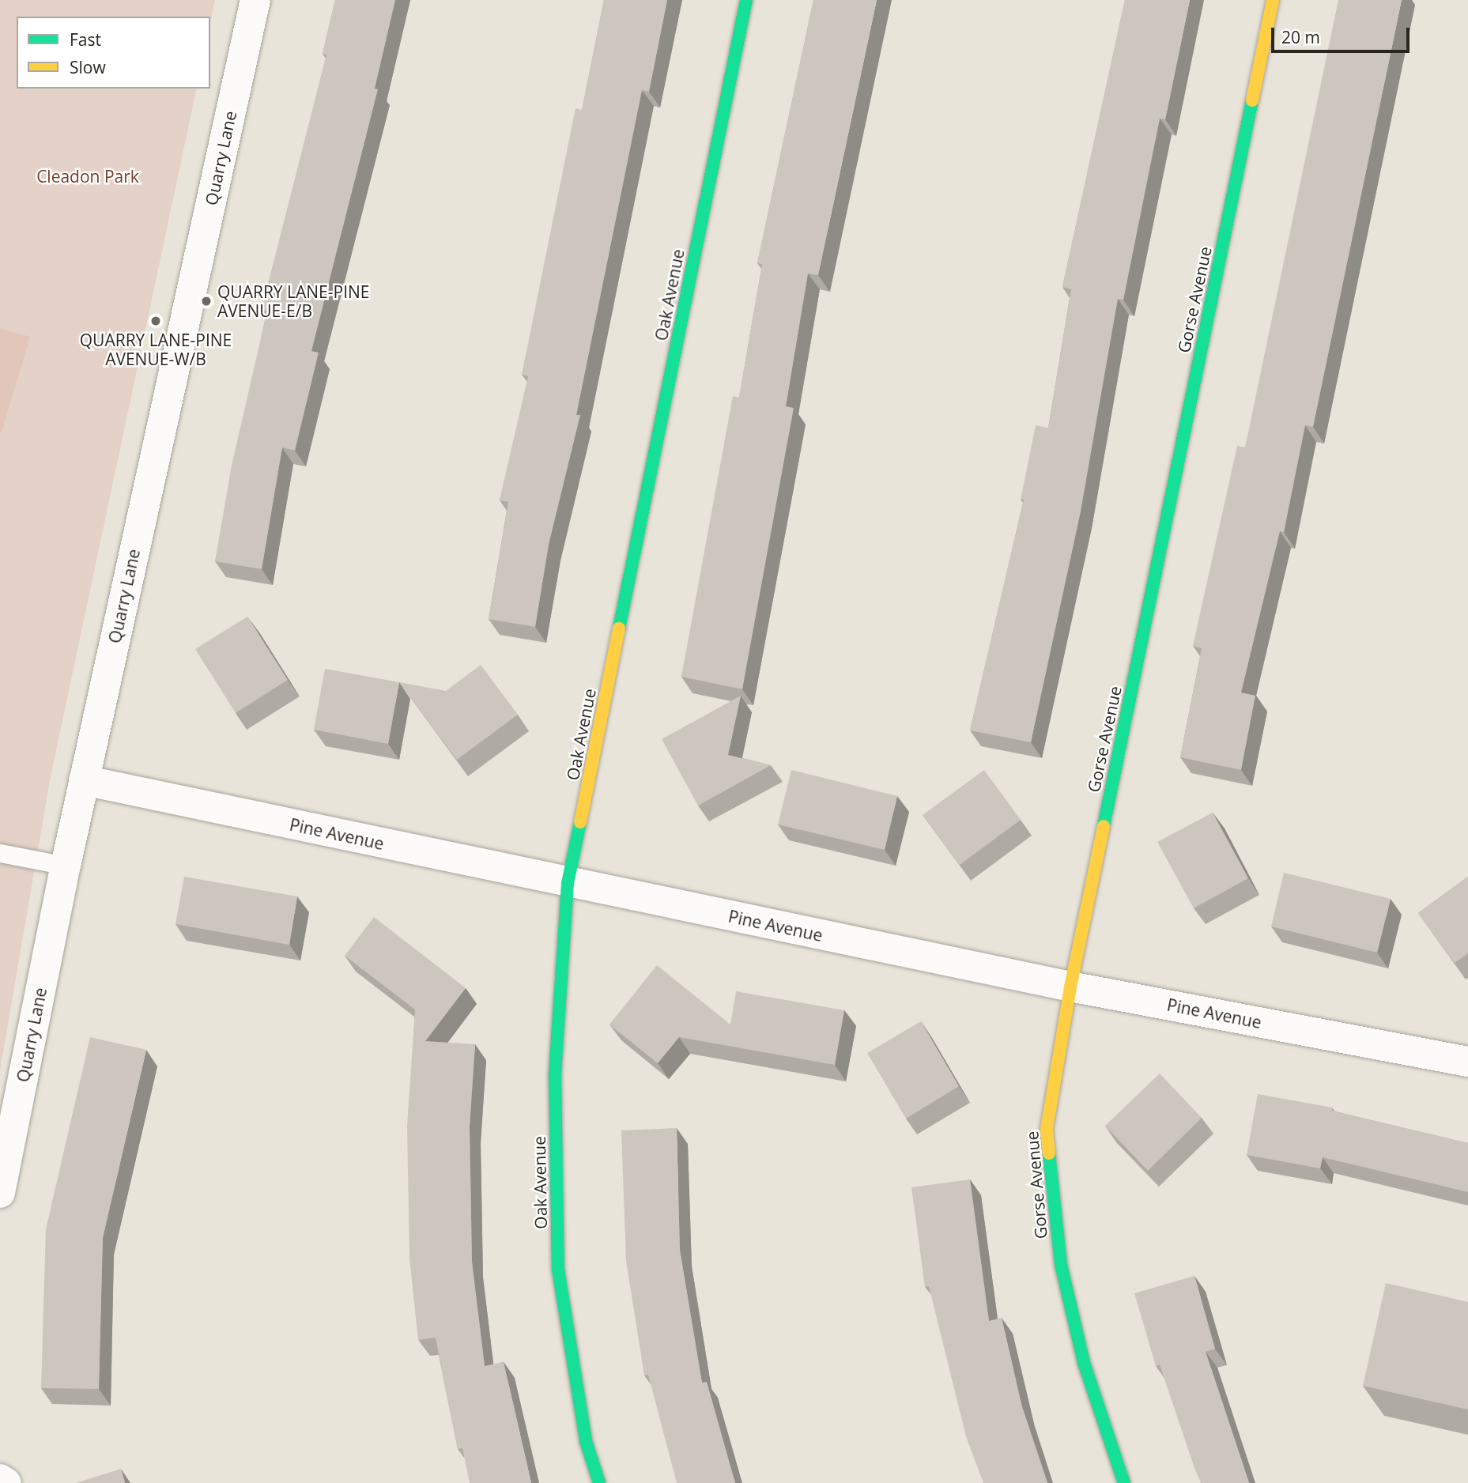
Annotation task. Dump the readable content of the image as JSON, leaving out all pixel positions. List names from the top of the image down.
{
  "streets": {
    "street": [
      "Quarry Lane",
      "Oak Avenue",
      "Gorse Avenue",
      "Pine Avenue"
    ]
  },
  "crossings": [
    ["Quarry Lane", "Pine Avenue"],
    ["Oak Avenue", "Pine Avenue"],
    ["Gorse Avenue", "Pine Avenue"]
  ],
  "parks": ["Cleadon Park"],
  "places": ["QUARRY LANE-PINE AVENUE-E/B", "QUARRY LANE-PINE AVENUE-W/B"],
  "legend": ["Fast", "Slow"],
  "scale_bar": "20 m"
}
